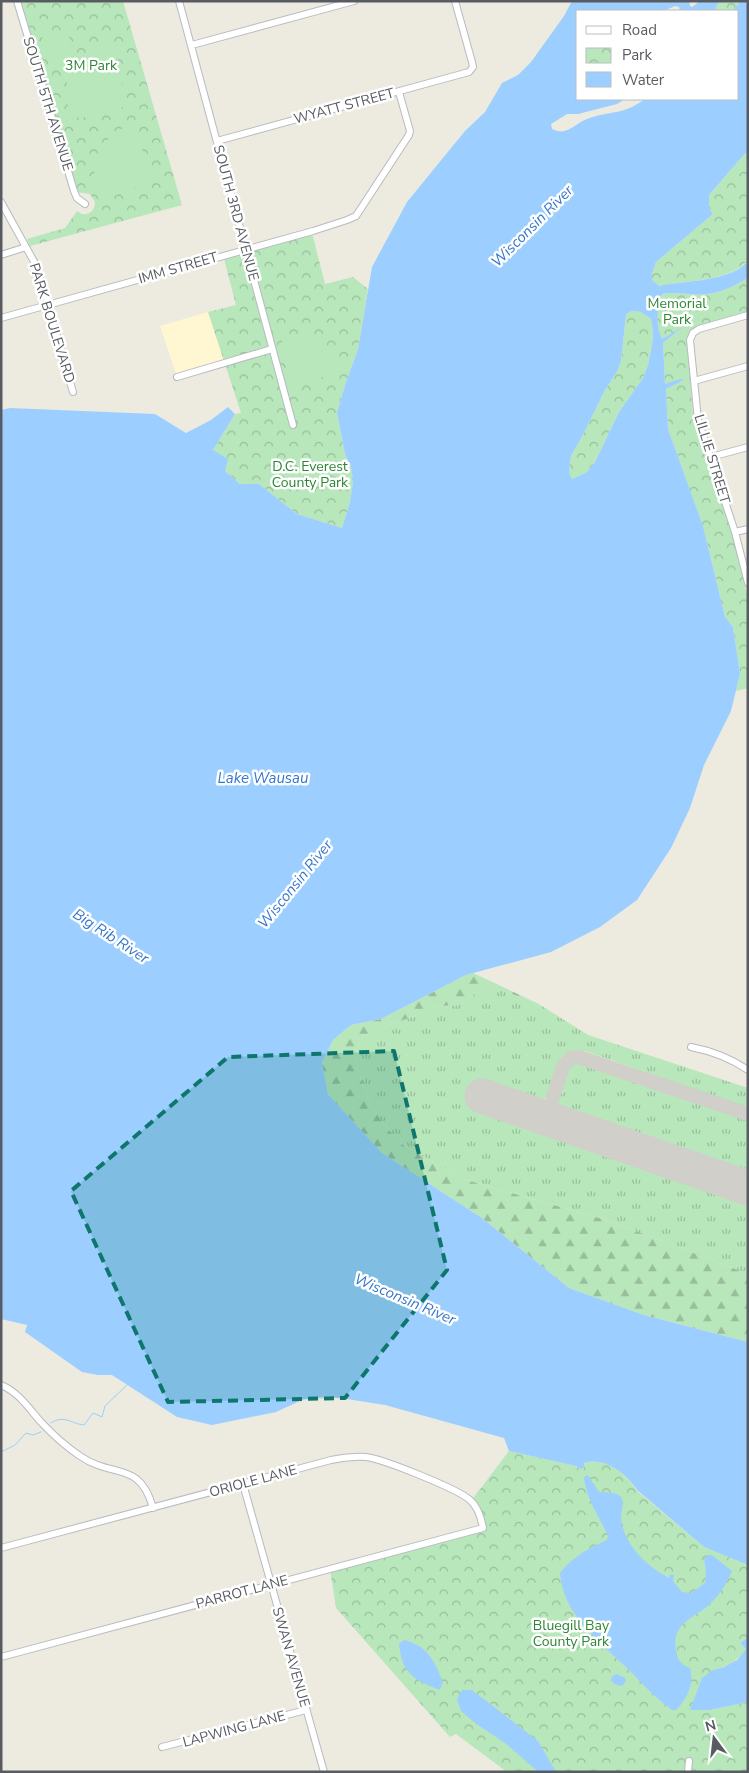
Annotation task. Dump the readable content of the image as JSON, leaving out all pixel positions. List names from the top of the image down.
{
  "streets": {
    "street": [
      "SOUTH 5TH AVENUE",
      "WYATT STREET",
      "SOUTH 3RD AVENUE",
      "IMM STREET",
      "PARK BOULEVARD",
      "LILLIE STREET",
      "ORIOLE LANE",
      "PARROT LANE",
      "SWAN AVENUE",
      "LAPWING LANE"
    ]
  },
  "crossings": [
    ["WYATT STREET", "SOUTH 3RD AVENUE"],
    ["WYATT STREET", "IMM STREET"],
    ["SOUTH 3RD AVENUE", "IMM STREET"],
    ["IMM STREET", "PARK BOULEVARD"],
    ["ORIOLE LANE", "PARROT LANE"],
    ["ORIOLE LANE", "SWAN AVENUE"],
    ["PARROT LANE", "SWAN AVENUE"],
    ["SWAN AVENUE", "LAPWING LANE"]
  ],
  "water": ["Wisconsin River", "Lake Wausau", "Big Rib River"],
  "parks": [
    "3M Park",
    "Memorial Park",
    "D.C. Everest County Park",
    "Bluegill Bay County Park"
  ],
  "legend": ["Road", "Park", "Water"],
  "north": "top"
}
